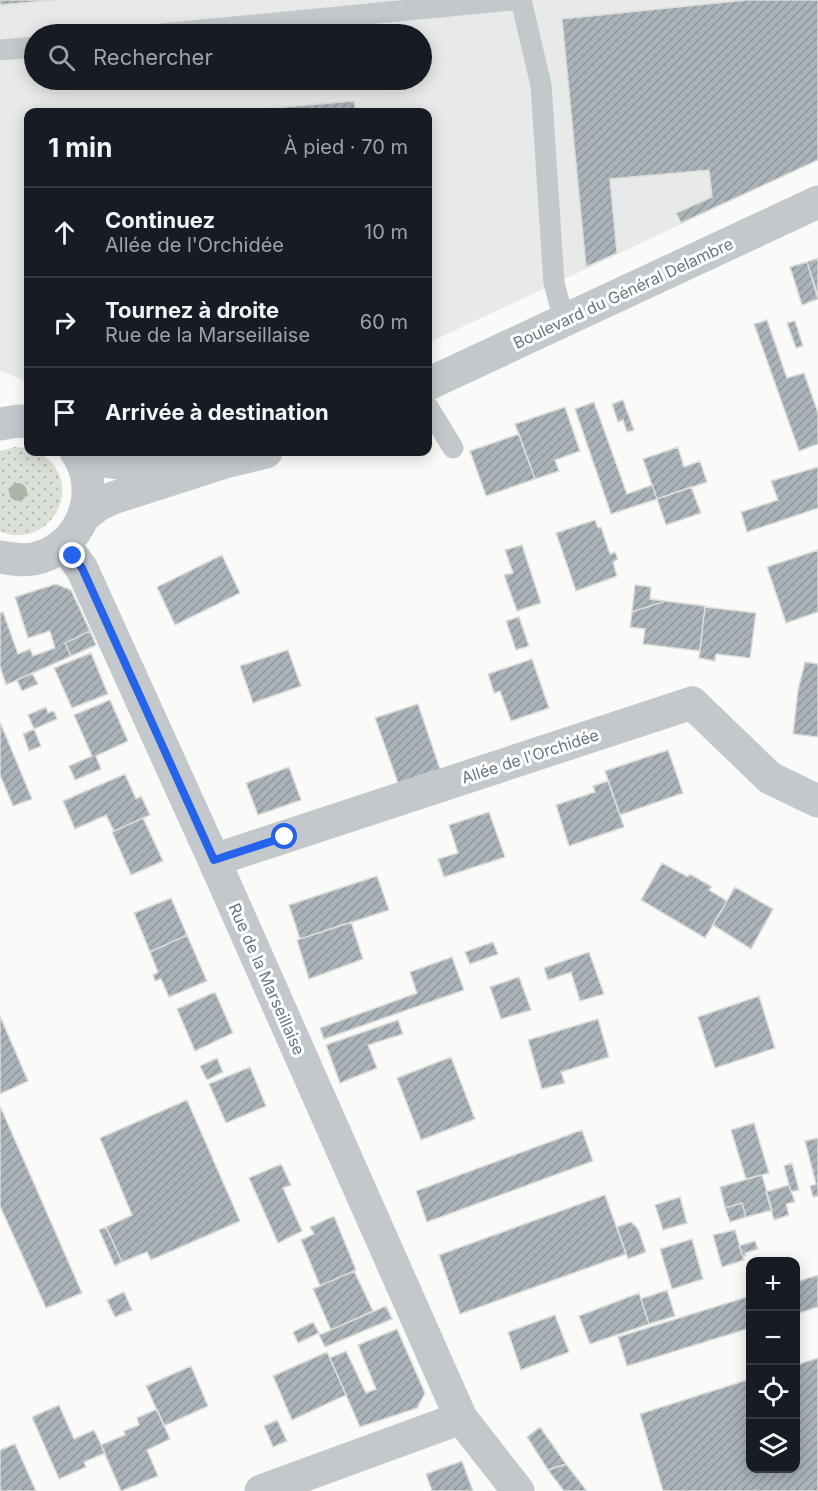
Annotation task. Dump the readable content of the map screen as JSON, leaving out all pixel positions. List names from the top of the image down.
{
  "streets": {
    "street": ["Boulevard du Général Delambre", "Allée de l'Orchidée", "Rue de la Marseillaise"]
  },
  "crossings": [
    ["Allée de l'Orchidée", "Rue de la Marseillaise"]
  ],
  "page": {
    "search": "Rechercher",
    "heading": ["1 min", "À pied · 70 m"],
    "list": [
      ["Continuez", "Allée de l'Orchidée", "10 m"],
      ["Tournez à droite", "Rue de la Marseillaise", "60 m"],
      "Arrivée à destination"
    ],
    "map_buttons": ["+", "−"]
  }
}
